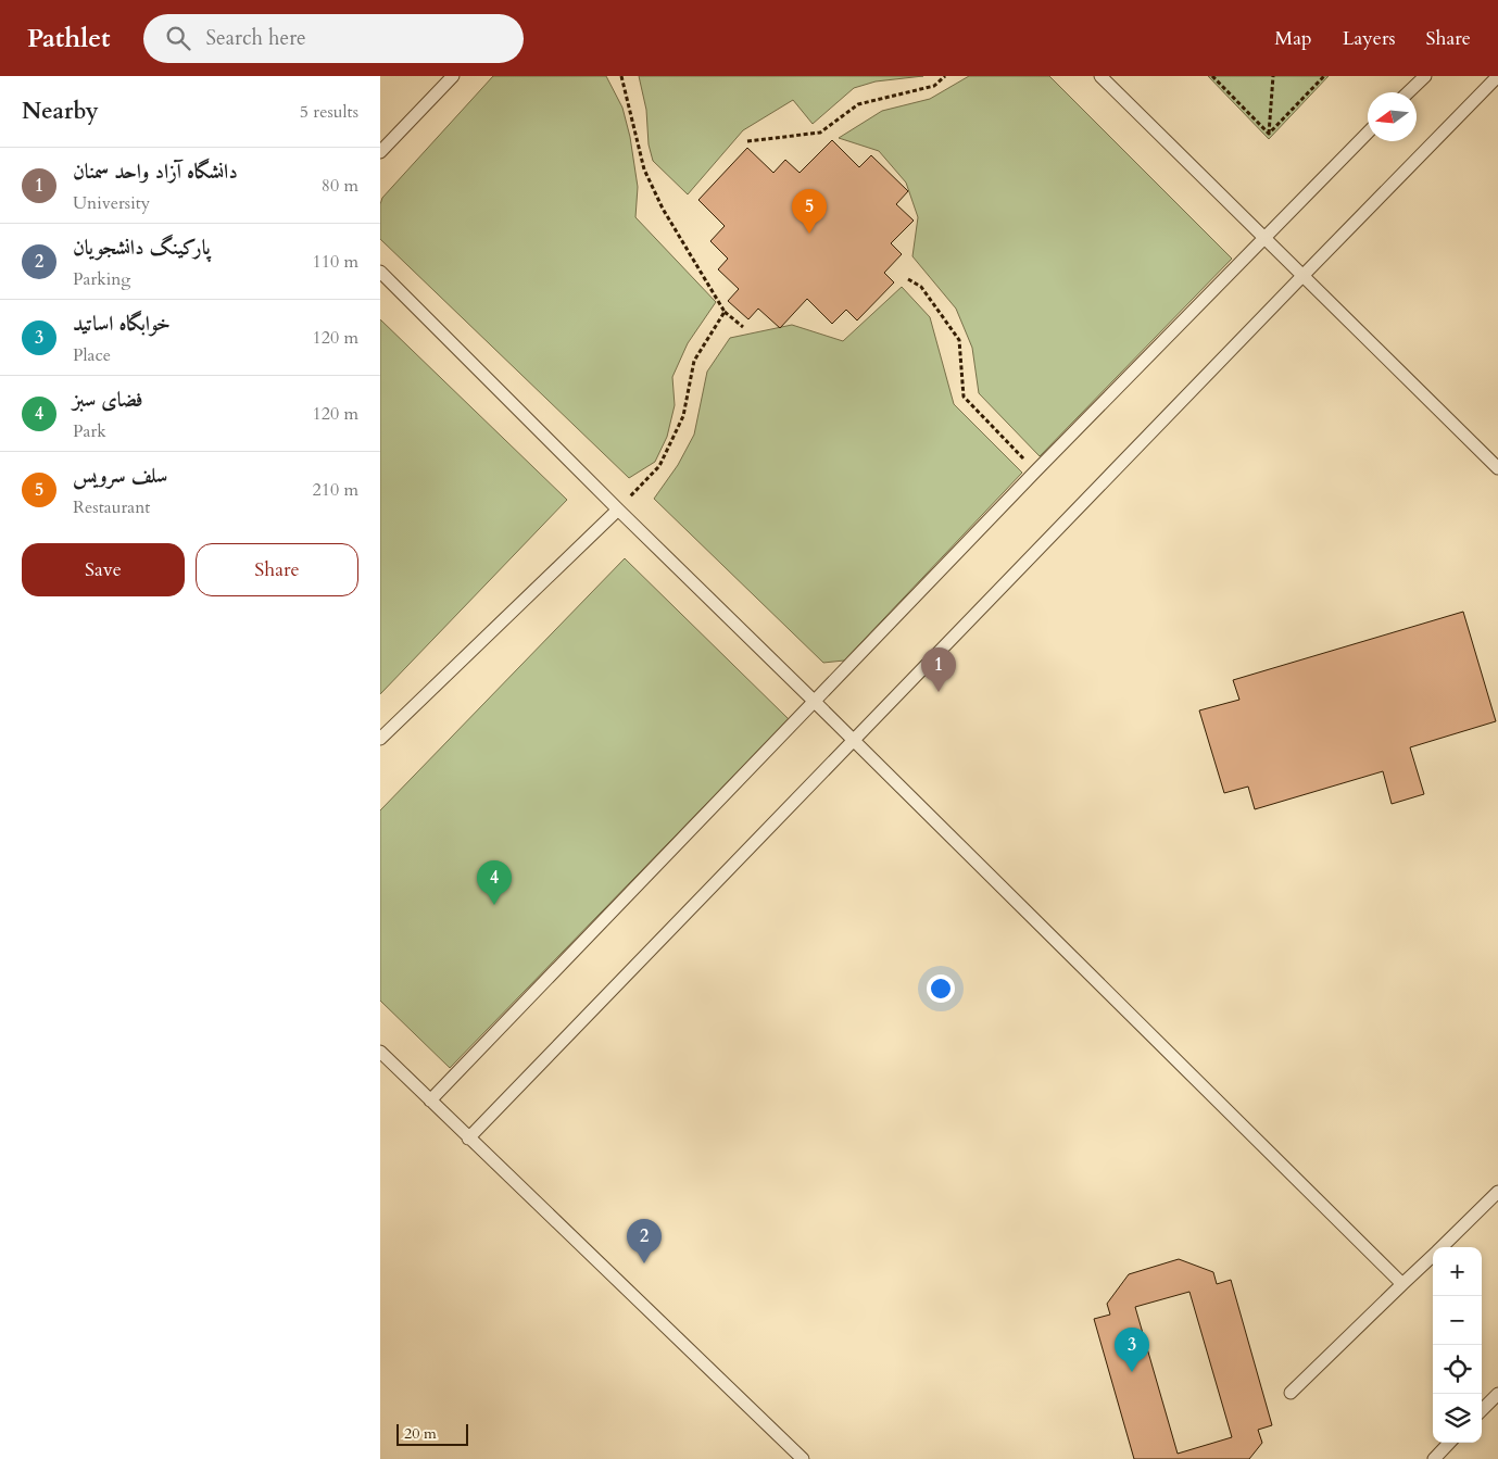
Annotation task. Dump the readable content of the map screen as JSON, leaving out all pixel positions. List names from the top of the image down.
{
  "scale_bar": "20 m",
  "north": "left",
  "page": {
    "header": "Pathlet",
    "search": "Search here",
    "nav": ["Map", "Layers", "Share"],
    "heading": ["Nearby", "5 results"],
    "list": [
      {
        "mark": "1",
        "name": "دانشگاه آزاد واحد سمنان",
        "note": "University",
        "value": "80 m"
      },
      {
        "mark": "2",
        "name": "پارکینگ دانشجویان",
        "note": "Parking",
        "value": "110 m"
      },
      {
        "mark": "3",
        "name": "خوابگاه اساتید",
        "note": "Place",
        "value": "120 m"
      },
      {
        "mark": "4",
        "name": "فضای سبز",
        "note": "Park",
        "value": "120 m"
      },
      {
        "mark": "5",
        "name": "سلف سرویس",
        "note": "Restaurant",
        "value": "210 m"
      }
    ],
    "pins": [
      "5",
      "1",
      "4",
      "2",
      "3"
    ],
    "buttons": ["Save", "Share"],
    "map_buttons": ["+", "−"],
    "scale": "20 m"
  }
}
